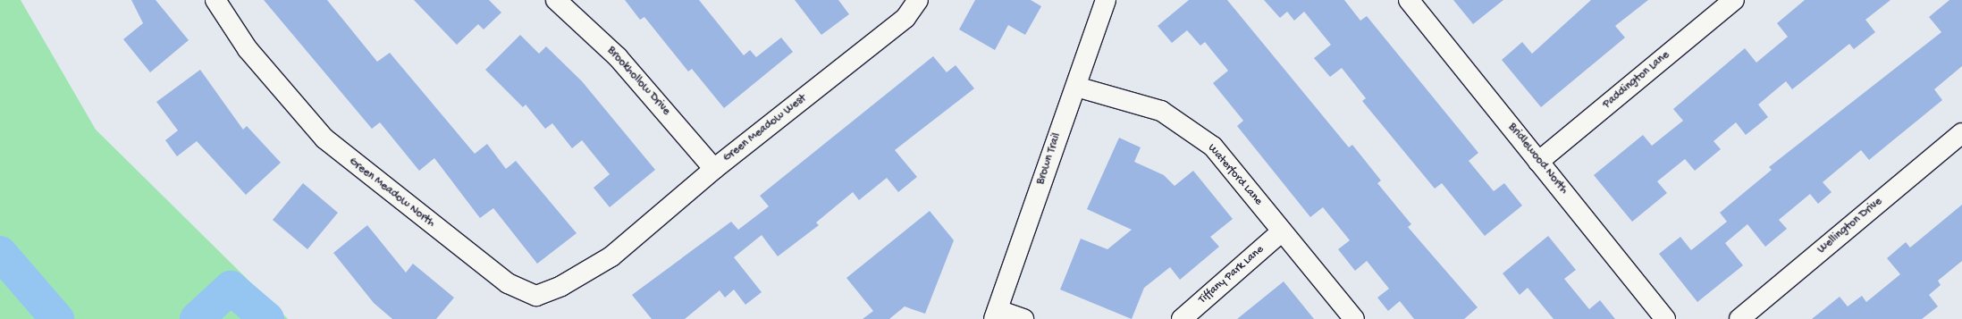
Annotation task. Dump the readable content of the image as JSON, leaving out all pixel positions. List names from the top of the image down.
{
  "streets": {
    "street": [
      "Paddington Lane",
      "Brookhollow Drive",
      "Green Meadow West",
      "Brown Trail",
      "Bridlewood North",
      "Waterford Lane",
      "Green Meadow North",
      "Wellington Drive",
      "Tiffany Park Lane"
    ]
  },
  "crossings": [
    ["Paddington Lane", "Bridlewood North"],
    ["Brookhollow Drive", "Green Meadow West"],
    ["Green Meadow West", "Green Meadow North"],
    ["Brown Trail", "Waterford Lane"],
    ["Waterford Lane", "Tiffany Park Lane"]
  ]
}
